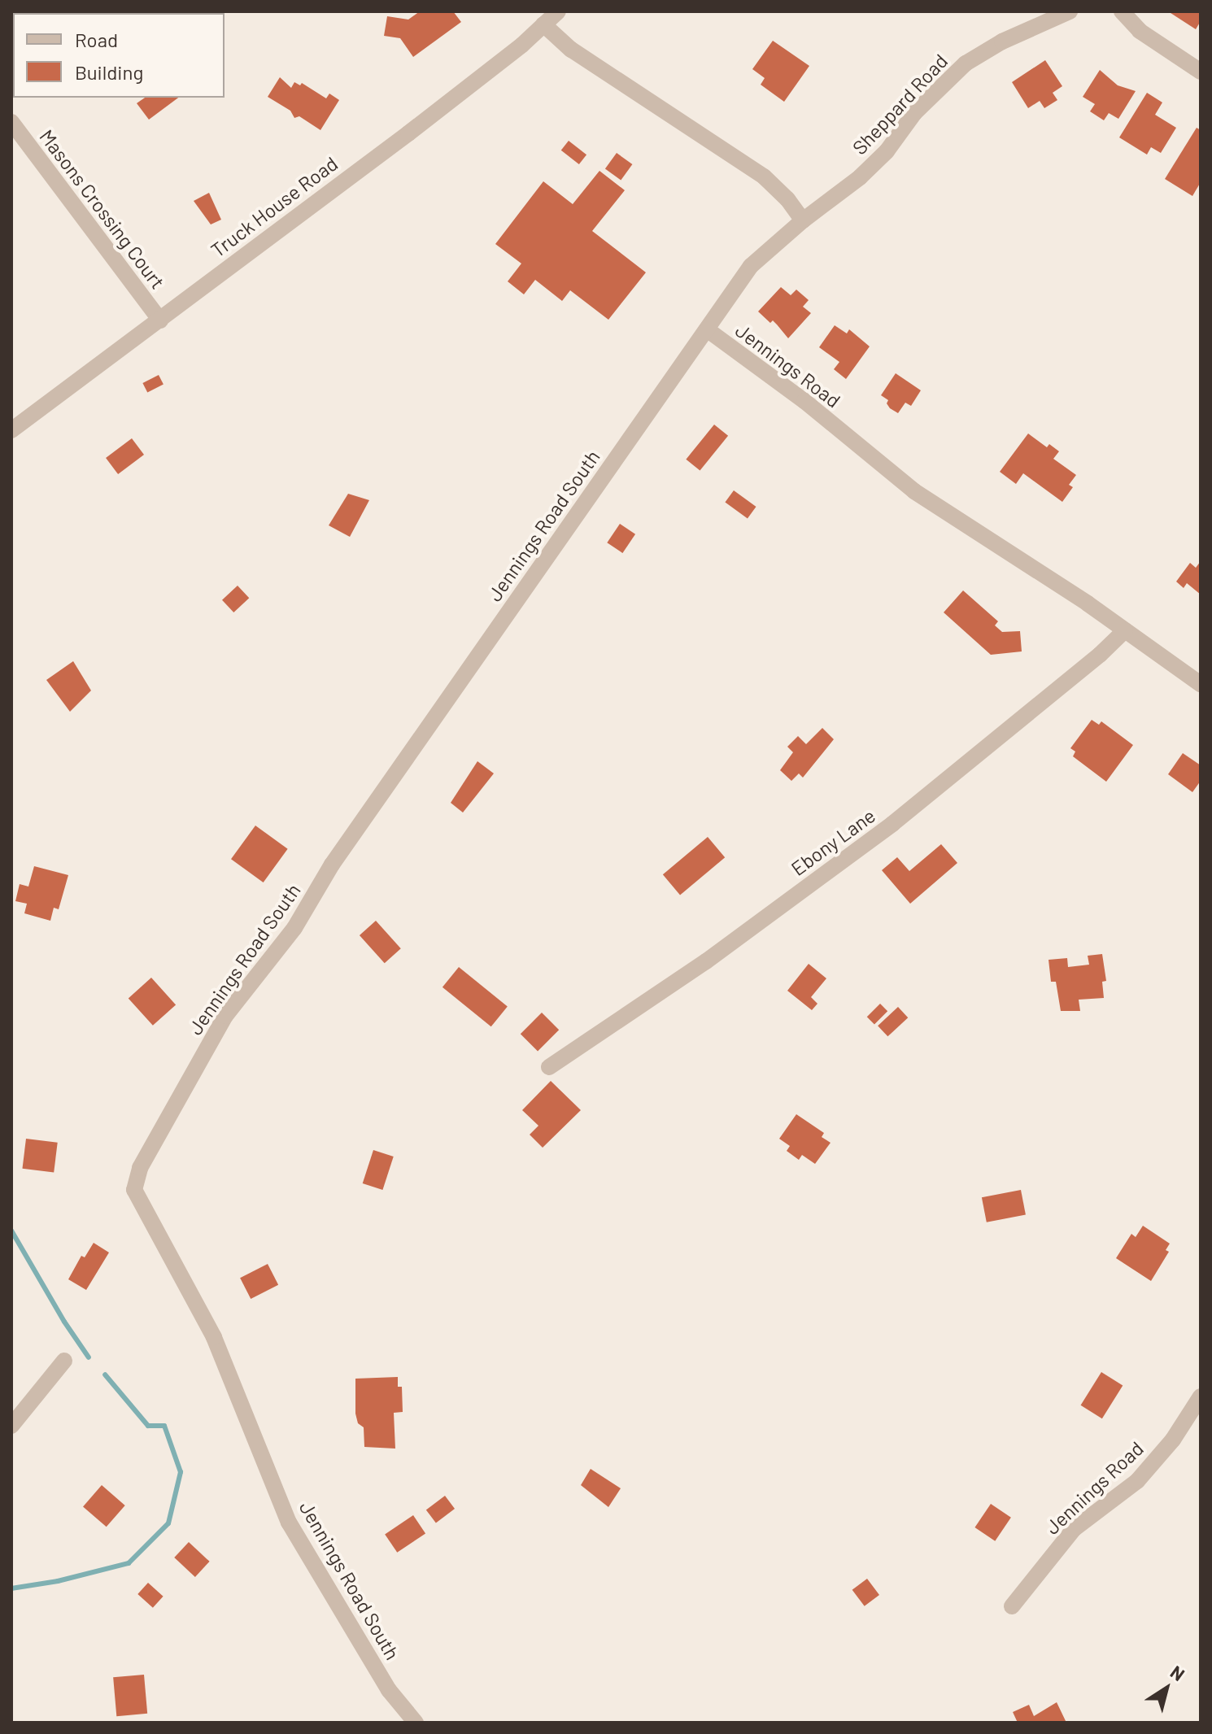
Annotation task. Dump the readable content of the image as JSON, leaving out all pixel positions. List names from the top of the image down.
{
  "streets": {
    "street": [
      "Sheppard Road",
      "Truck House Road",
      "Masons Crossing Court",
      "Jennings Road",
      "Jennings Road South",
      "Ebony Lane"
    ]
  },
  "crossings": [
    ["Sheppard Road", "Jennings Road"],
    ["Truck House Road", "Masons Crossing Court"],
    ["Jennings Road", "Jennings Road South"],
    ["Jennings Road", "Ebony Lane"]
  ],
  "legend": ["Road", "Building"],
  "north": "top right"
}
